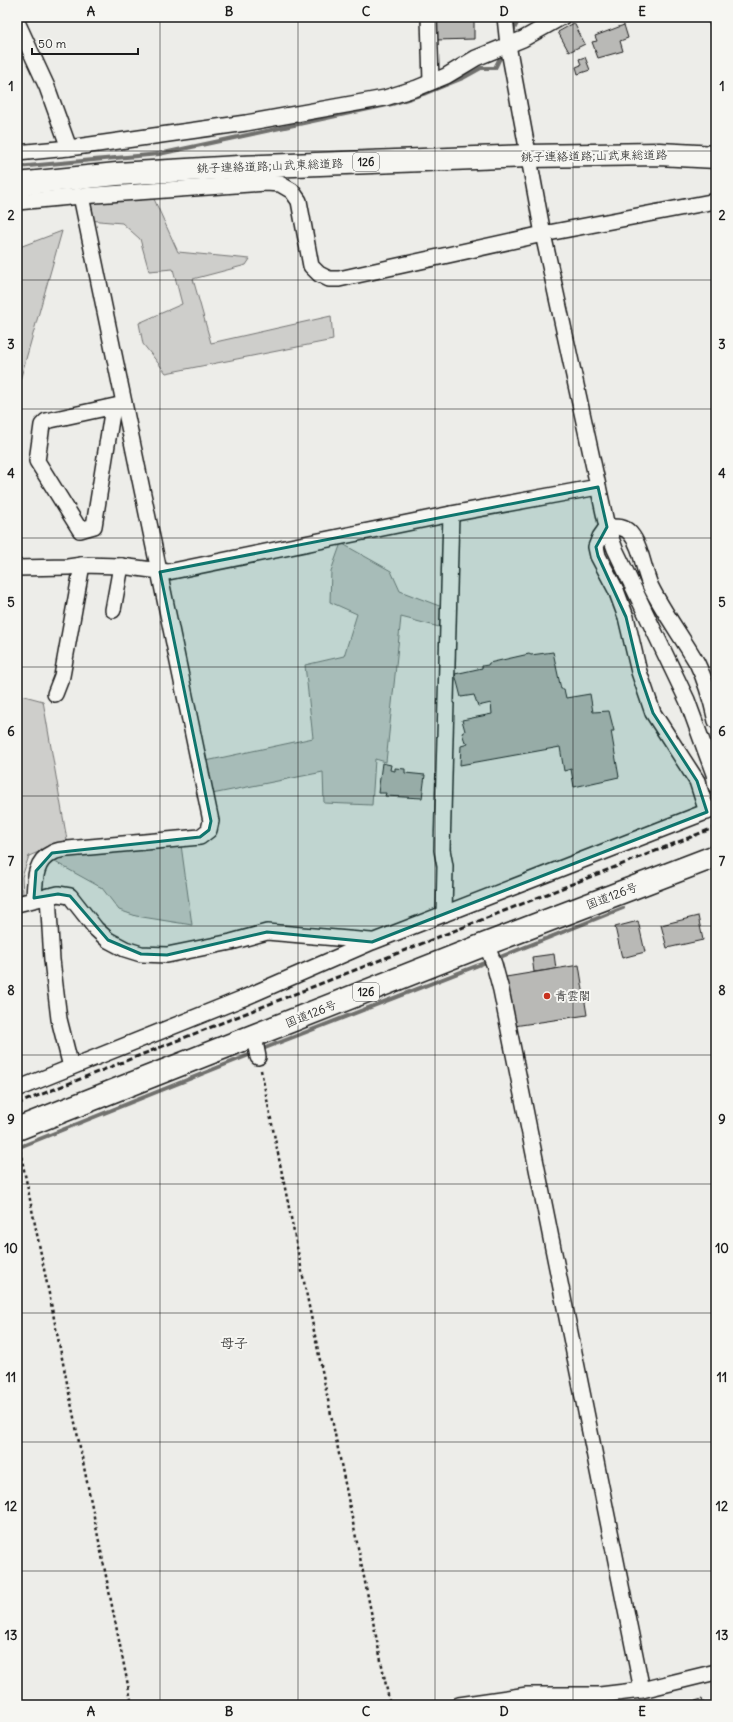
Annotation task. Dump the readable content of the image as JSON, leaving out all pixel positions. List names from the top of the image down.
{
  "streets": {
    "highway": ["銚子連絡道路;山武東総道路", "126", "国道126号"]
  },
  "districts": ["母子"],
  "places": ["青雲閣"],
  "scale_bar": "50 m",
  "grid": {
    "columns": [
      "A",
      "B",
      "C",
      "D",
      "E"
    ],
    "rows": [
      "1",
      "2",
      "3",
      "4",
      "5",
      "6",
      "7",
      "8",
      "9",
      "10",
      "11",
      "12",
      "13"
    ]
  }
}
